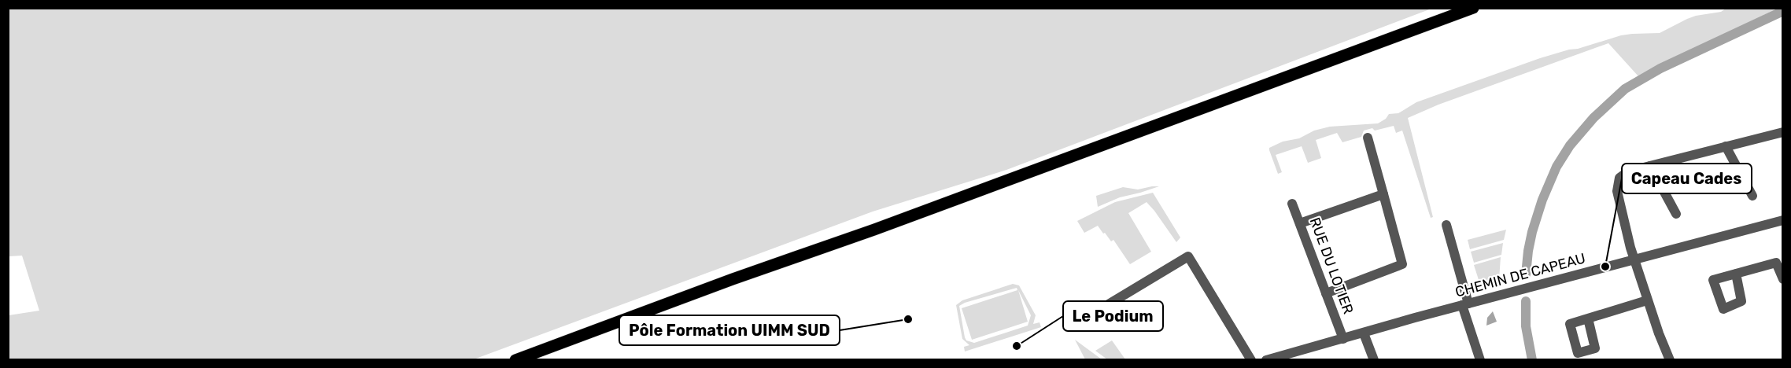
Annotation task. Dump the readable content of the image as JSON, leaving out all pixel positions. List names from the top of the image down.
{
  "streets": {
    "street": ["RUE DU LOTIER", "CHEMIN DE CAPEAU"]
  },
  "crossings": [
    ["RUE DU LOTIER", "CHEMIN DE CAPEAU"]
  ],
  "places": ["Capeau Cades", "Pôle Formation UIMM SUD", "Le Podium"]
}
